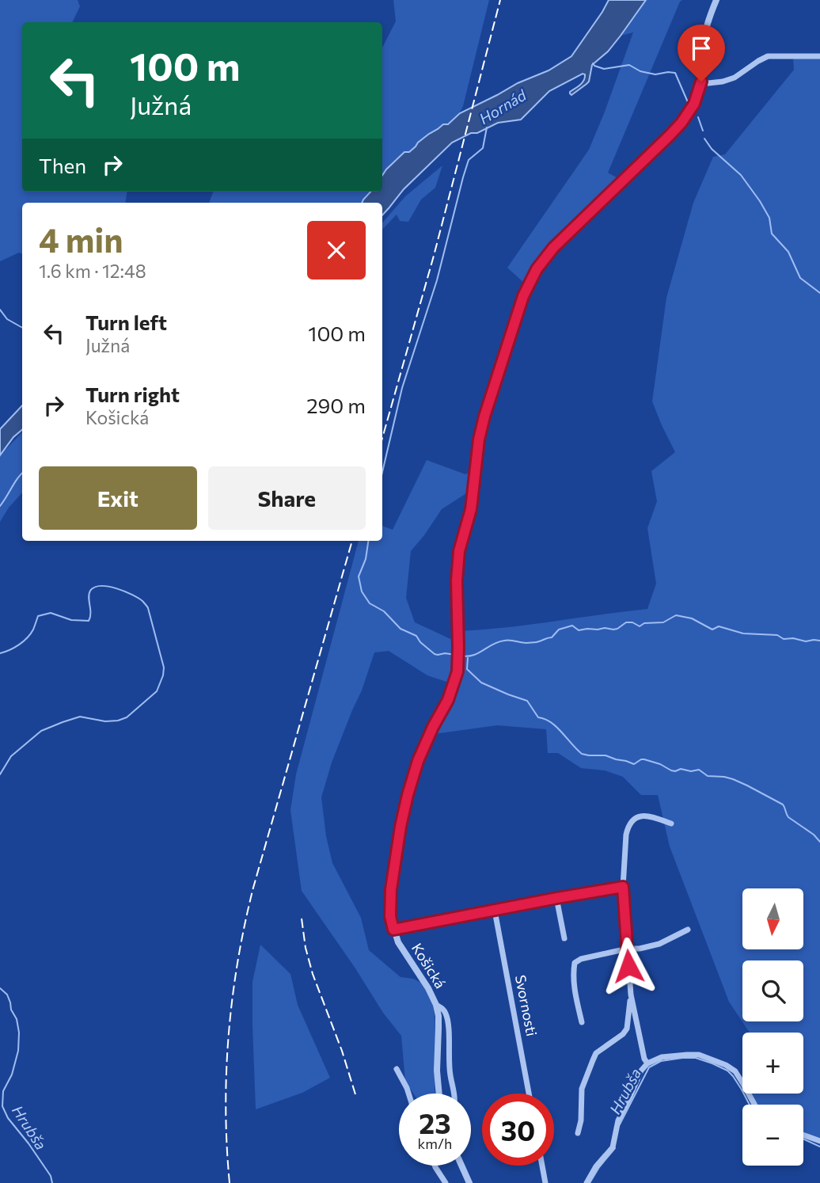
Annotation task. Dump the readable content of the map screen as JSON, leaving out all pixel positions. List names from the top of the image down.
{
  "streets": {
    "street": ["Košická", "Svornosti"]
  },
  "water": ["Hornád", "Hrubša"],
  "north": "bottom",
  "page": {
    "turn": ["100 m", "Južná"],
    "then": "Then",
    "heading": ["4 min", "1.6 km · 12:48"],
    "list": [
      {
        "name": "Turn left",
        "note": "Južná",
        "value": "100 m"
      },
      {
        "name": "Turn right",
        "note": "Košická",
        "value": "290 m"
      }
    ],
    "buttons": ["Exit", "Share"],
    "map_buttons": ["+", "−"],
    "speed": "23 km/h",
    "limit": "30"
  }
}
